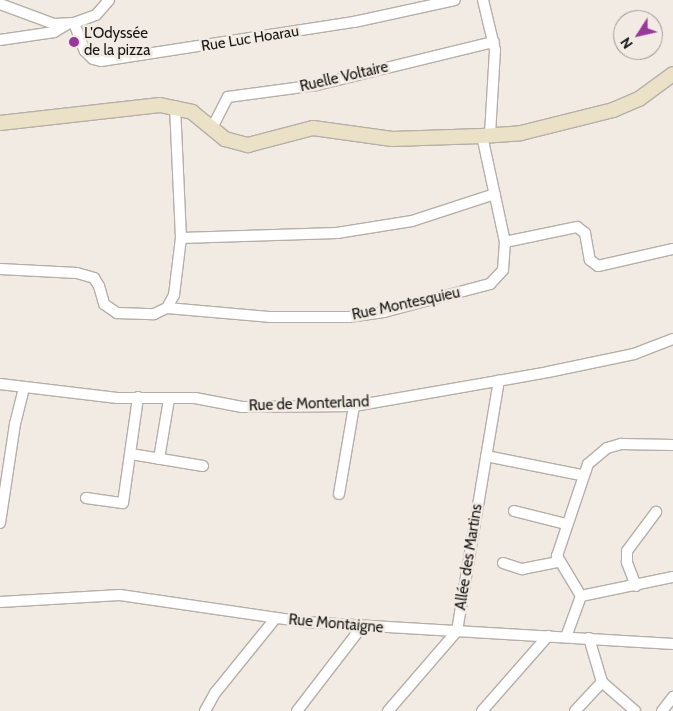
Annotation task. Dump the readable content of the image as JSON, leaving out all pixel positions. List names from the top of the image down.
{
  "streets": {
    "street": [
      "Rue Luc Hoarau",
      "Ruelle Voltaire",
      "Rue Montesquieu",
      "Rue de Monterland",
      "Allée des Martins",
      "Rue Montaigne"
    ]
  },
  "crossings": [
    ["Ruelle Voltaire", "Rue Montesquieu"],
    ["Rue de Monterland", "Allée des Martins"],
    ["Allée des Martins", "Rue Montaigne"]
  ],
  "places": ["L'Odyssée de la pizza"],
  "north": "bottom left"
}
